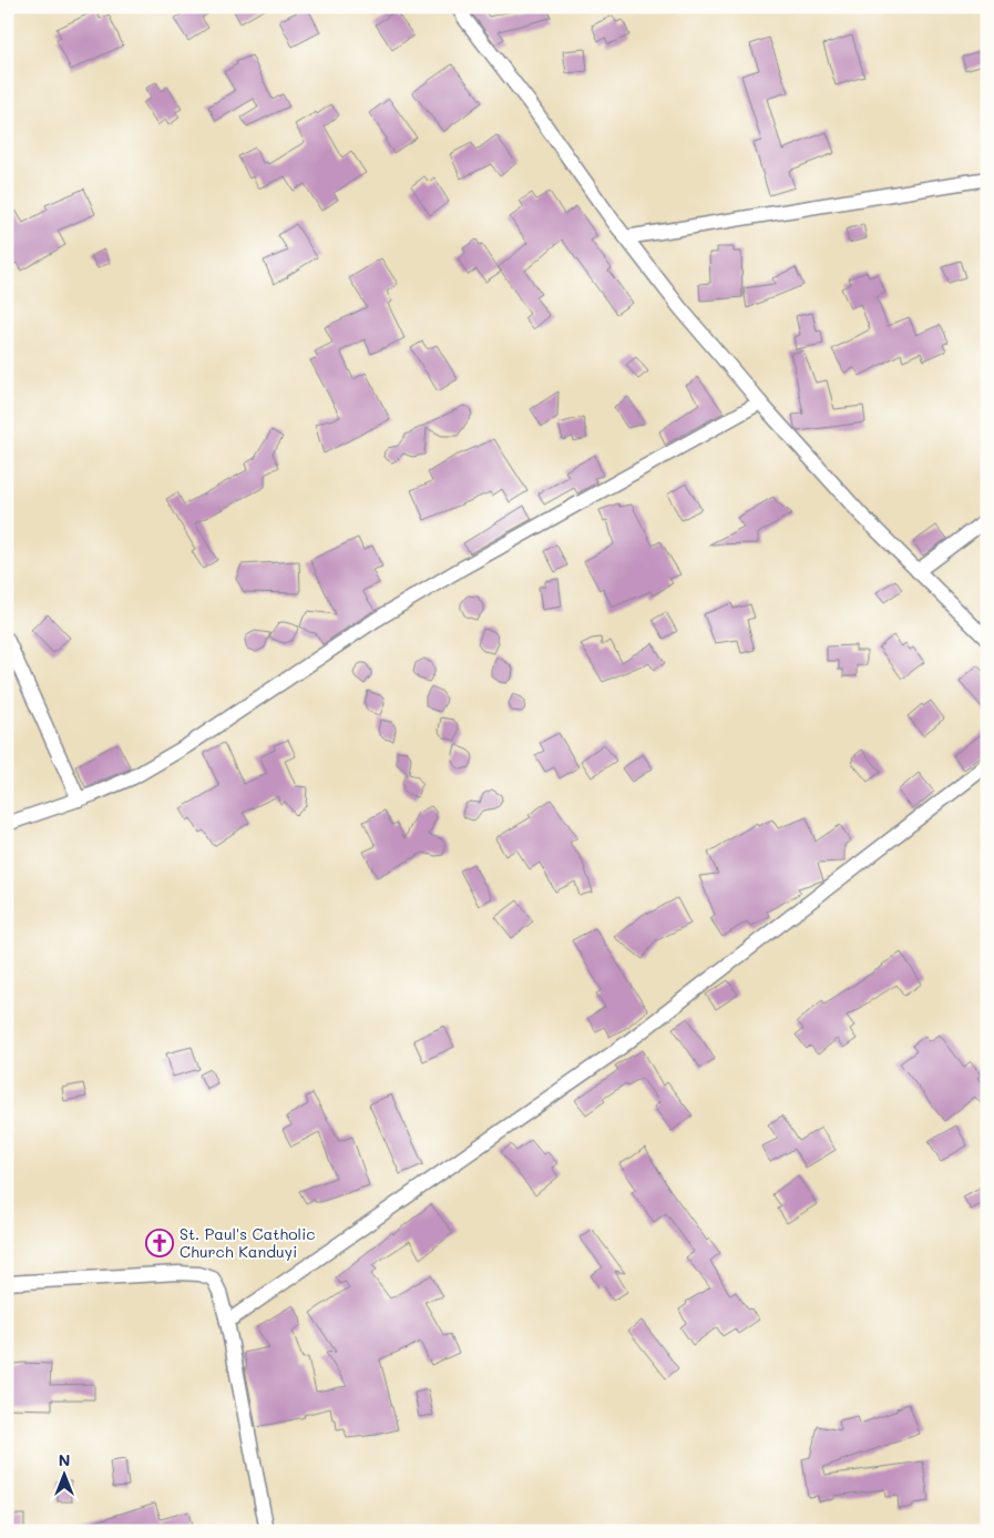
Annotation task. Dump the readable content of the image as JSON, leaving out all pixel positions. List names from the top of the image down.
{
  "places": {
    "church": ["St. Paul's Catholic Church Kanduyi"]
  },
  "north": "top"
}
